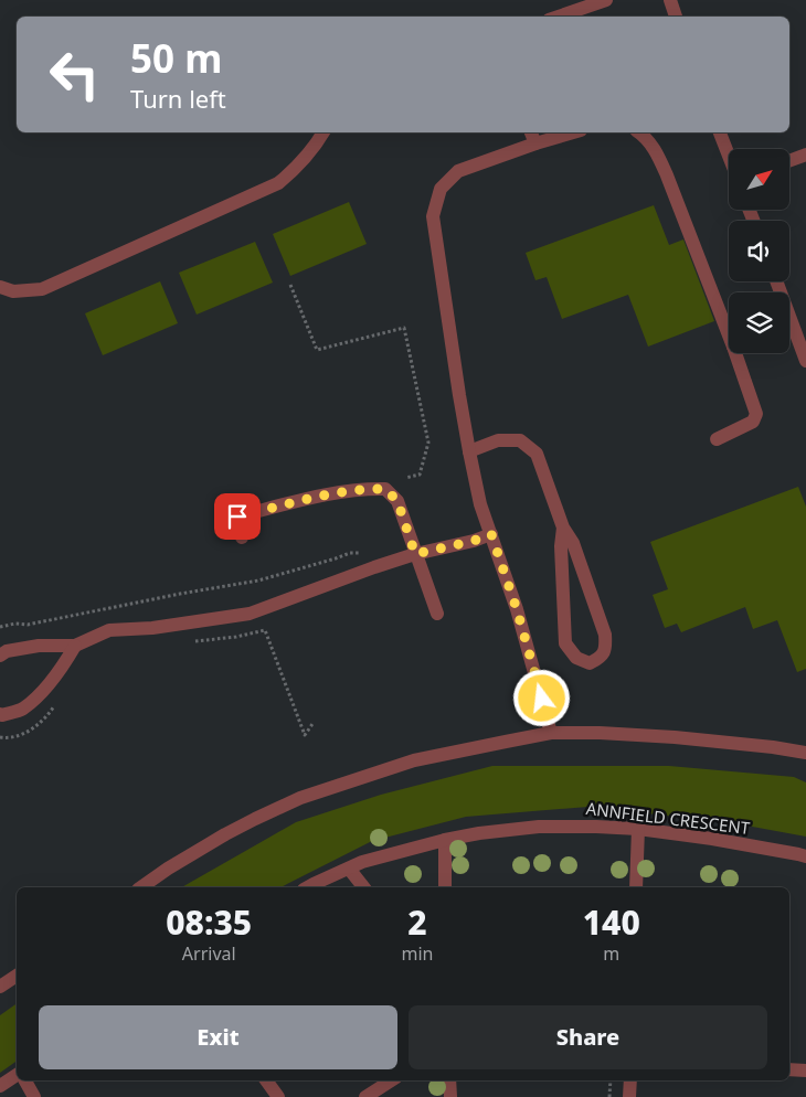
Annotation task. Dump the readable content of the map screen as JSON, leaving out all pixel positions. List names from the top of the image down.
{
  "streets": {
    "street": ["ANNFIELD CRESCENT"]
  },
  "north": "top right",
  "page": {
    "turn": ["50 m", "Turn left"],
    "eta": [
      "08:35",
      "Arrival",
      "2",
      "min",
      "140",
      "m"
    ],
    "buttons": ["Exit", "Share"]
  }
}
